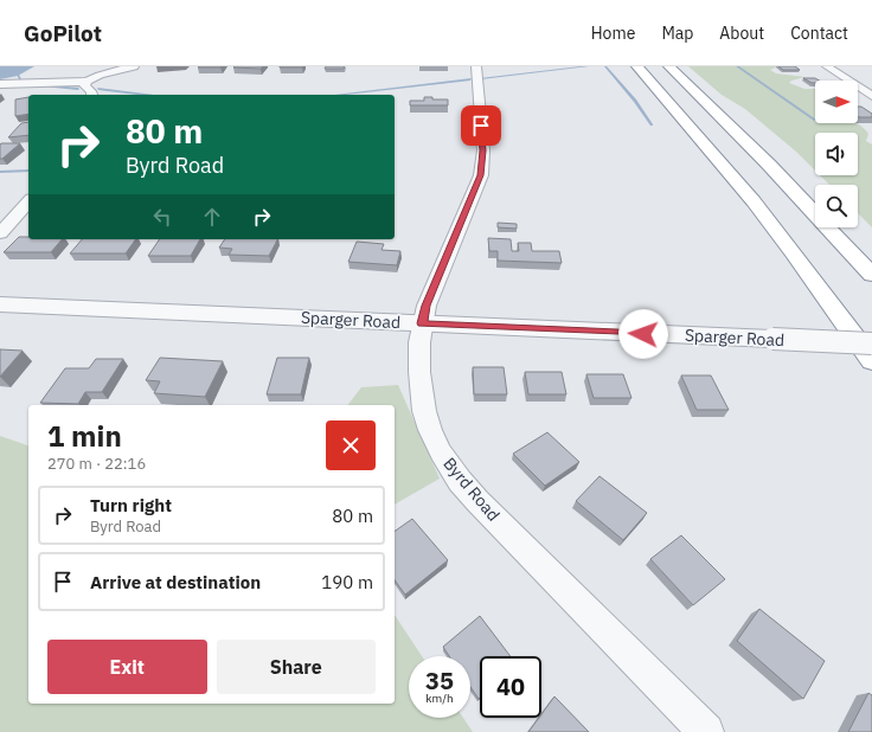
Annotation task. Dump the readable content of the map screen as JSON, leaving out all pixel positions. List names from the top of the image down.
{
  "streets": {
    "street": ["Sparger Road", "Byrd Road"]
  },
  "crossings": [
    ["Sparger Road", "Byrd Road"]
  ],
  "north": "right",
  "page": {
    "header": "GoPilot",
    "nav": [
      "Home",
      "Map",
      "About",
      "Contact"
    ],
    "turn": ["80 m", "Byrd Road"],
    "heading": ["1 min", "270 m · 22:16"],
    "list": [
      {
        "name": "Turn right",
        "note": "Byrd Road",
        "value": "80 m"
      },
      {
        "name": "Arrive at destination",
        "value": "190 m"
      }
    ],
    "buttons": ["Exit", "Share"],
    "speed": "35 km/h",
    "limit": "40"
  }
}
